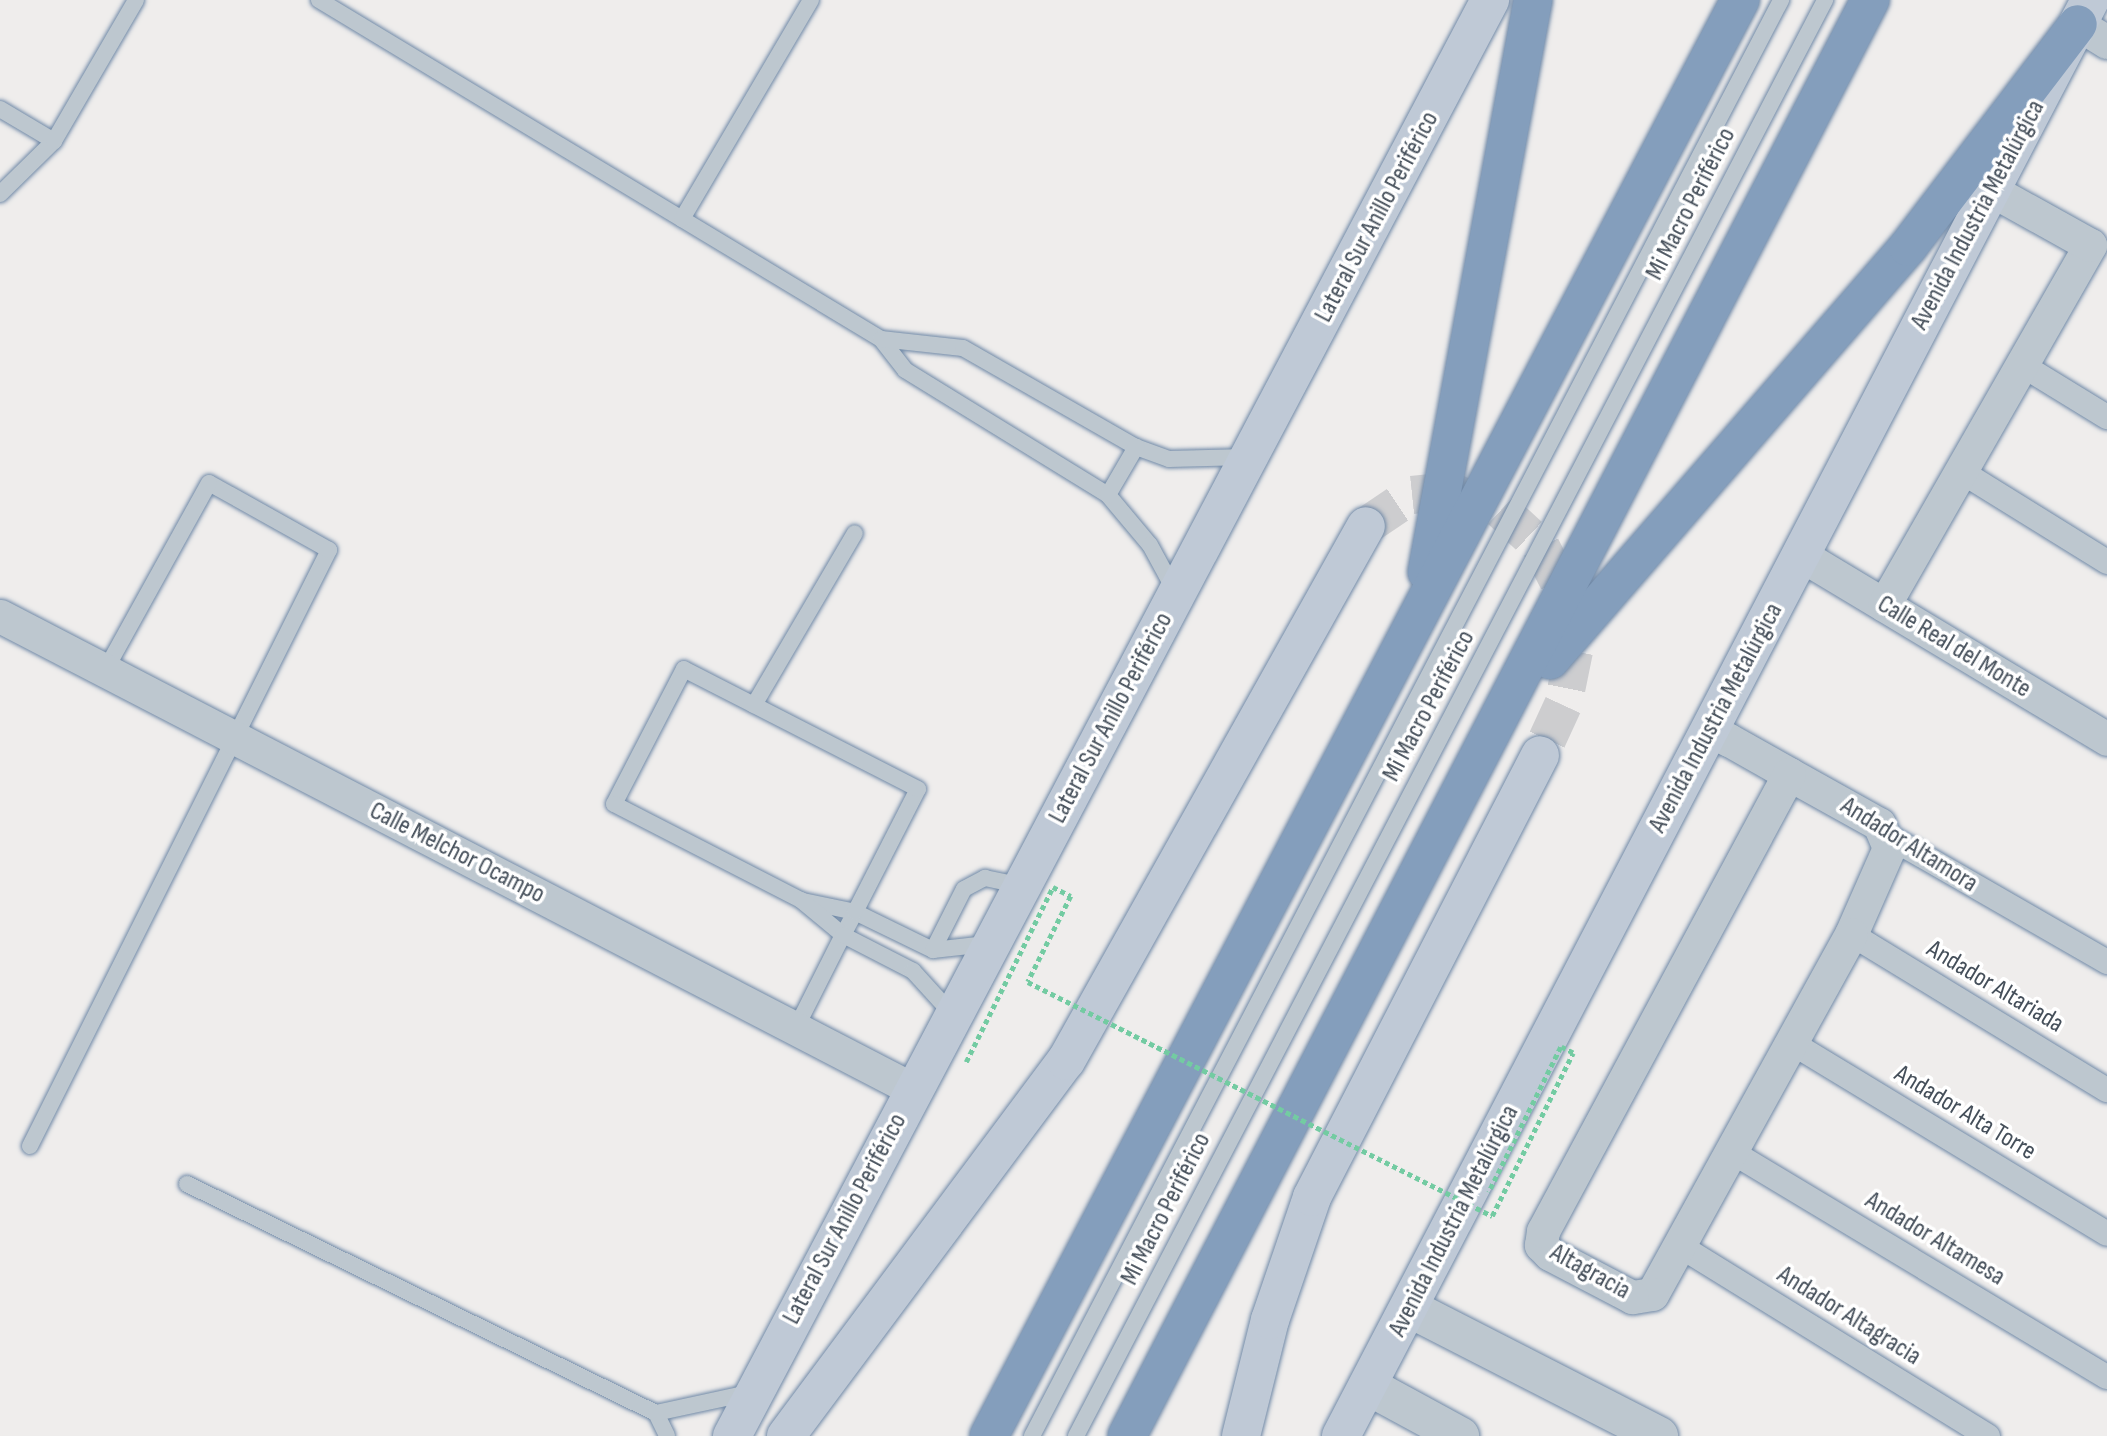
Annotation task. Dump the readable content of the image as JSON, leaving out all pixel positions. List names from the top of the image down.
{
  "streets": {
    "main road": ["Avenida Industria Metalúrgica", "Lateral Sur Anillo Periférico"],
    "street": [
      "Calle Real del Monte",
      "Andador Altamora",
      "Calle Melchor Ocampo",
      "Andador Altariada",
      "Andador Alta Torre",
      "Andador Altamesa",
      "Altagracia",
      "Andador Altagracia"
    ],
    "lane": ["Mi Macro Periférico"]
  },
  "crossings": [
    ["Avenida Industria Metalúrgica", "Calle Real del Monte"],
    ["Avenida Industria Metalúrgica", "Andador Altamora"],
    ["Lateral Sur Anillo Periférico", "Calle Melchor Ocampo"],
    ["Andador Altamora", "Altagracia"],
    ["Andador Altariada", "Altagracia"],
    ["Andador Alta Torre", "Altagracia"],
    ["Andador Altamesa", "Altagracia"],
    ["Altagracia", "Andador Altagracia"]
  ]
}
